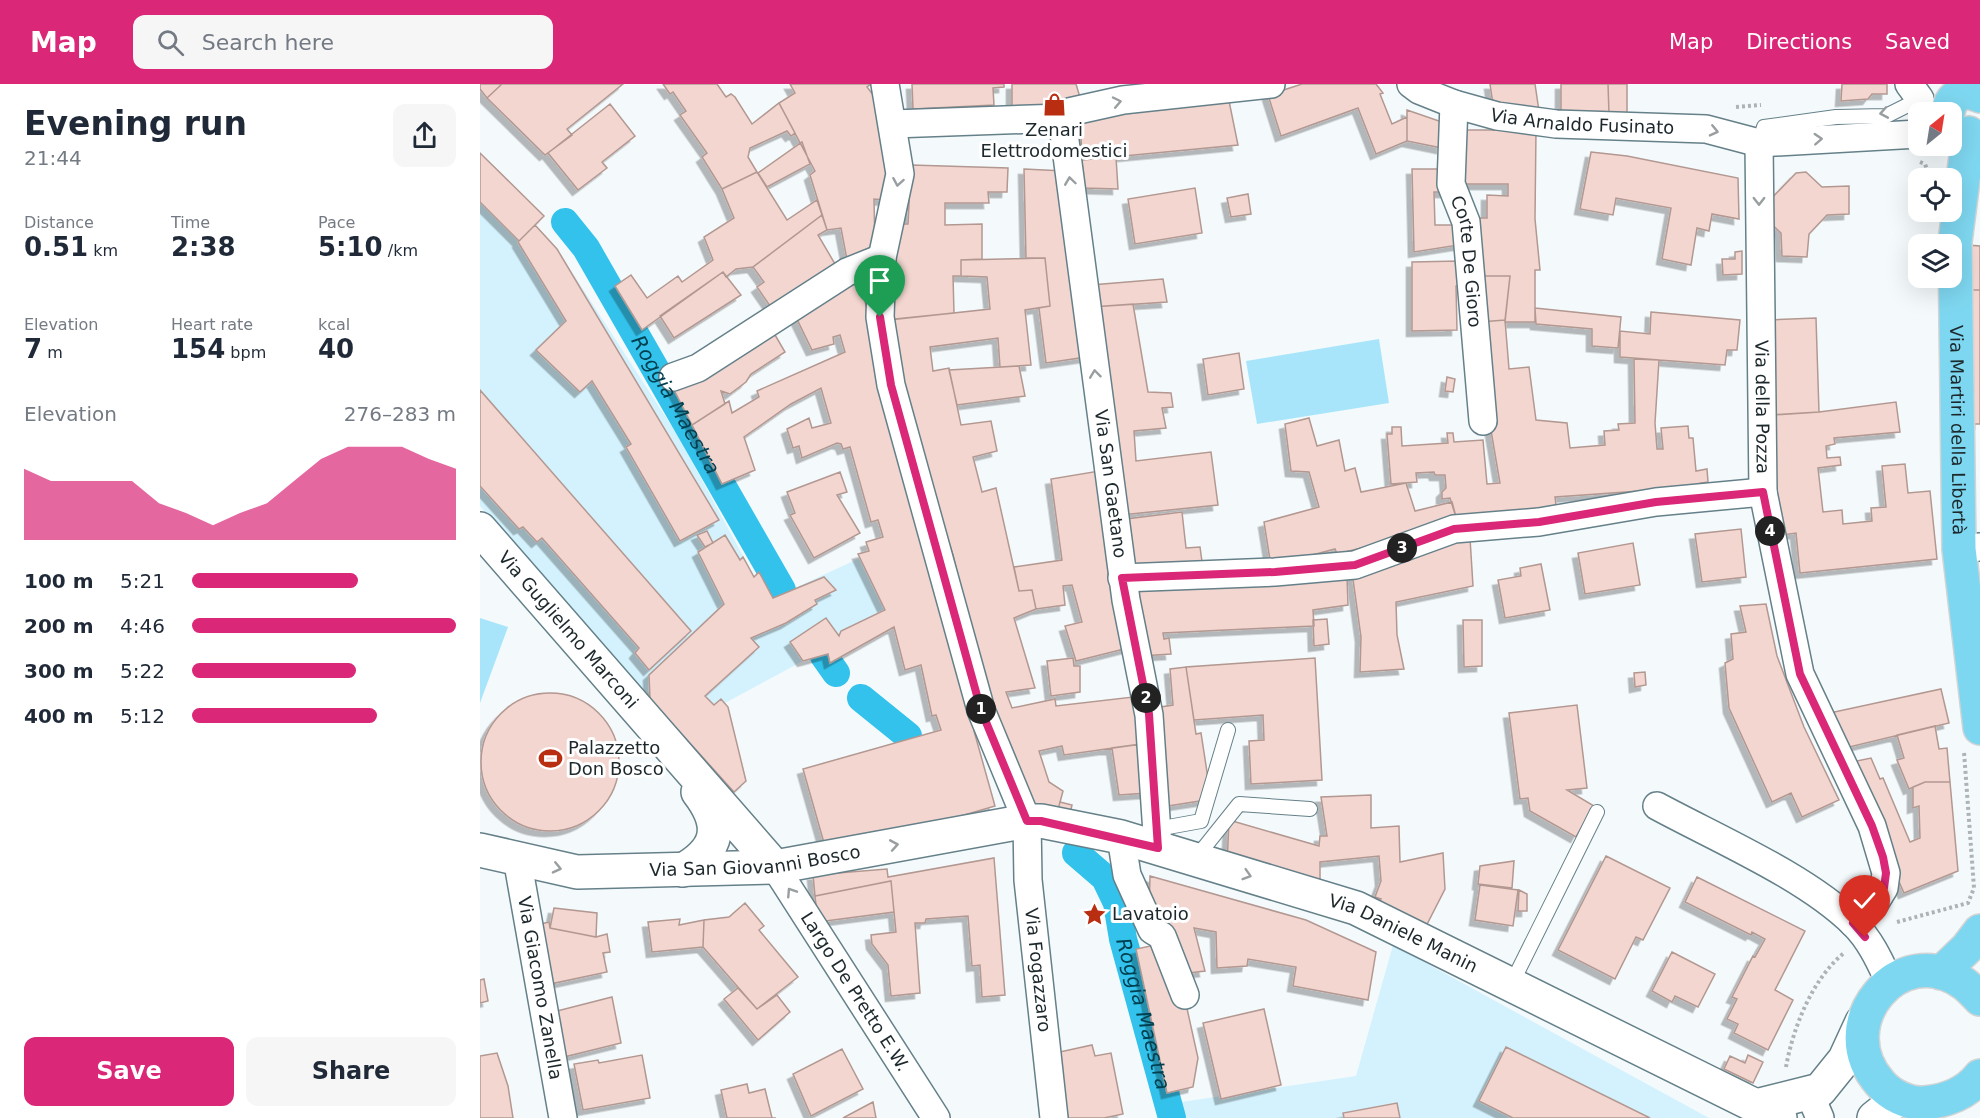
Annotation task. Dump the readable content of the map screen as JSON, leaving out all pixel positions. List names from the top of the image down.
{
  "streets": {
    "main road": ["Via Martiri della Libertà"],
    "street": [
      "Via Arnaldo Fusinato",
      "Corte De Gioro",
      "Via della Pozza",
      "Via San Gaetano",
      "Via Guglielmo Marconi",
      "Via San Giovanni Bosco",
      "Via Daniele Manin",
      "Via Fogazzaro",
      "Via Giacomo Zanella",
      "Largo De Pretto E.W."
    ]
  },
  "crossings": [
    ["Via Arnaldo Fusinato", "Corte De Gioro"],
    ["Via Arnaldo Fusinato", "Via della Pozza"],
    ["Via San Gaetano", "Via Daniele Manin"],
    ["Via Guglielmo Marconi", "Via San Giovanni Bosco"],
    ["Via Guglielmo Marconi", "Largo De Pretto E.W."],
    ["Via San Giovanni Bosco", "Via Daniele Manin"],
    ["Via San Giovanni Bosco", "Via Fogazzaro"],
    ["Via San Giovanni Bosco", "Via Giacomo Zanella"],
    ["Via San Giovanni Bosco", "Largo De Pretto E.W."],
    ["Via Daniele Manin", "Via Fogazzaro"]
  ],
  "one_way": [
    "Via Arnaldo Fusinato",
    "Via della Pozza",
    "Via San Giovanni Bosco",
    "Via Daniele Manin",
    "Largo De Pretto E.W."
  ],
  "water": ["Roggia Maestra"],
  "places": {
    "shop": ["Zenari Elettrodomestici"],
    "sports": ["Palazzetto Don Bosco"],
    "place": ["Lavatoio"]
  },
  "north": "top right",
  "page": {
    "header": "Map",
    "search": "Search here",
    "nav": ["Map", "Directions", "Saved"],
    "heading": ["Evening run", "21:44"],
    "stats": [
      ["Distance", "0.51 km"],
      ["Time", "2:38"],
      ["Pace", "5:10 /km"],
      ["Elevation", "7 m"],
      ["Heart rate", "154 bpm"],
      ["kcal", "40"]
    ],
    "chart": ["Elevation", "276–283 m"],
    "pins": [
      "4",
      "3",
      "2",
      "1"
    ],
    "list": [
      {
        "name": "100 m",
        "note": "5:21"
      },
      {
        "name": "200 m",
        "note": "4:46"
      },
      {
        "name": "300 m",
        "note": "5:22"
      },
      {
        "name": "400 m",
        "note": "5:12"
      }
    ],
    "buttons": ["Save", "Share"]
  }
}
